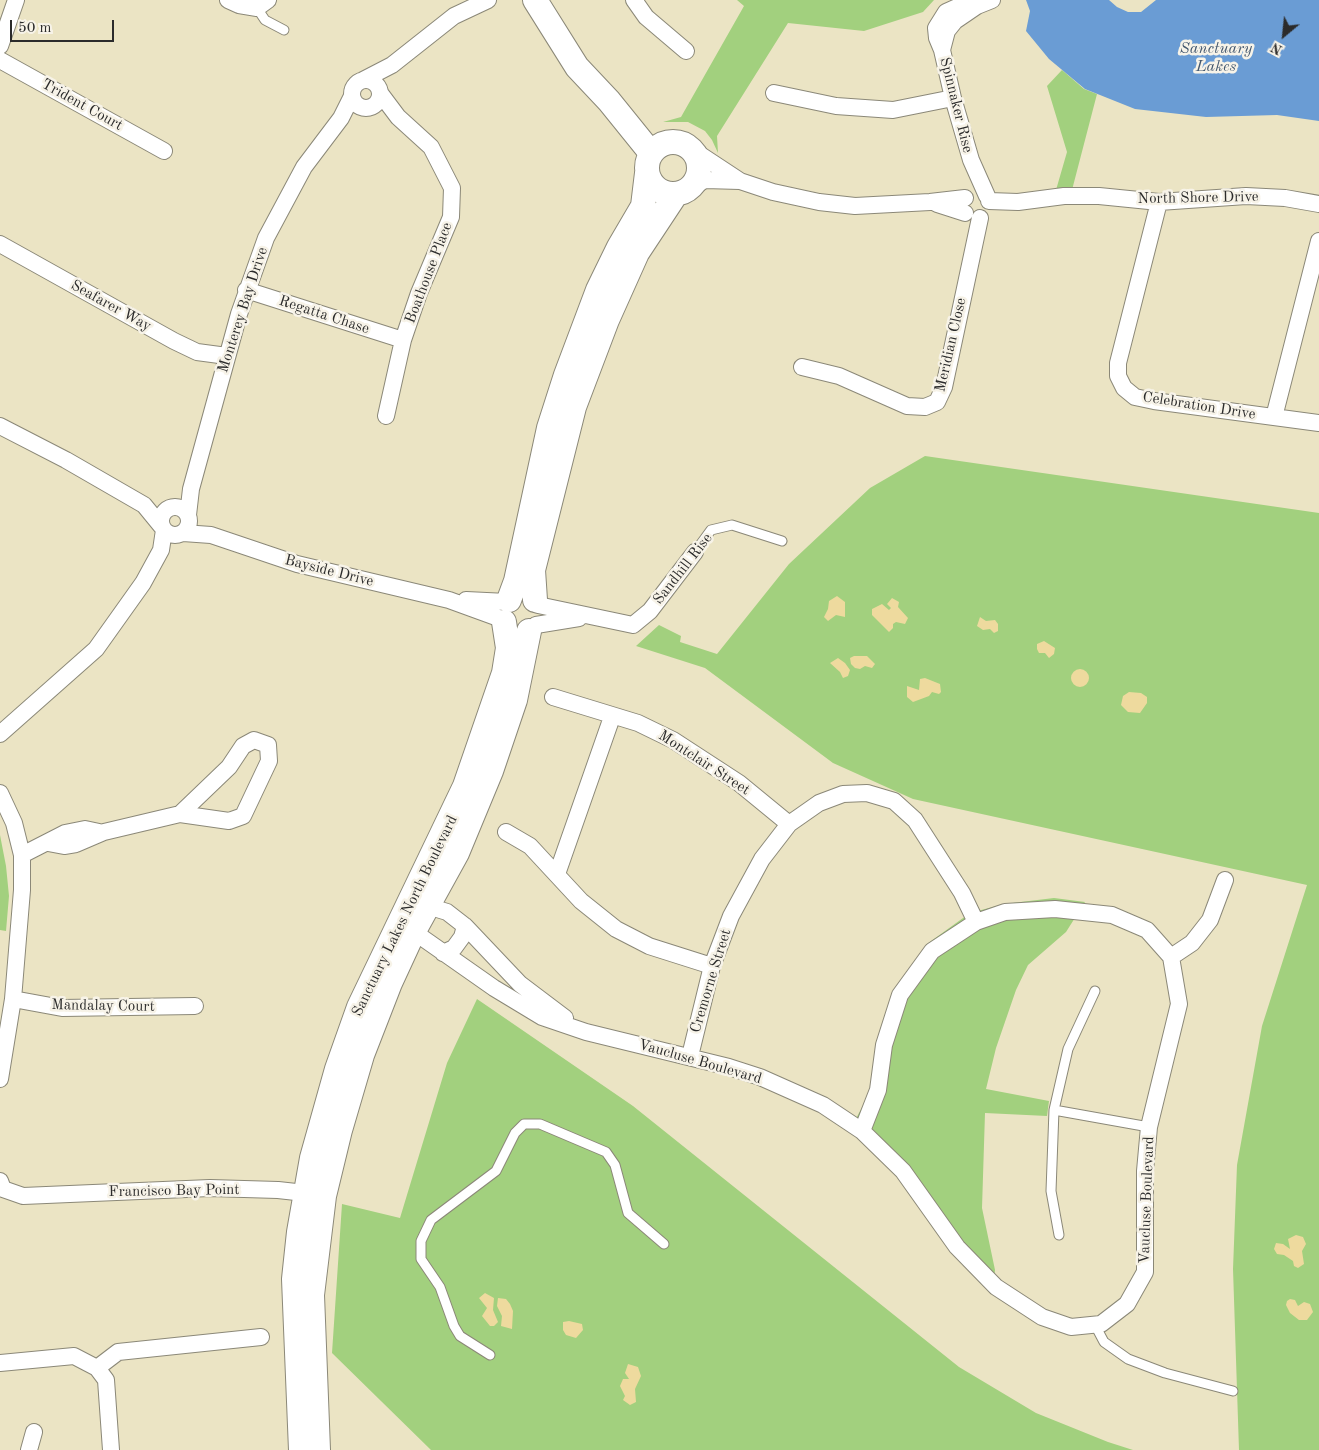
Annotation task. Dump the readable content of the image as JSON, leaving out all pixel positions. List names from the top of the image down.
{
  "streets": {
    "street": [
      "Trident Court",
      "Spinnaker Rise",
      "North Shore Drive",
      "Boathouse Place",
      "Seafarer Way",
      "Monterey Bay Drive",
      "Regatta Chase",
      "Meridian Close",
      "Celebration Drive",
      "Sandhill Rise",
      "Bayside Drive",
      "Montclair Street",
      "Sanctuary Lakes North Boulevard",
      "Cremorne Street",
      "Mandalay Court",
      "Vaucluse Boulevard",
      "Francisco Bay Point"
    ]
  },
  "crossings": [
    ["Spinnaker Rise", "North Shore Drive"],
    ["Spinnaker Rise", "Meridian Close"],
    ["North Shore Drive", "Meridian Close"],
    ["North Shore Drive", "Celebration Drive"],
    ["Boathouse Place", "Monterey Bay Drive"],
    ["Boathouse Place", "Regatta Chase"],
    ["Seafarer Way", "Monterey Bay Drive"],
    ["Monterey Bay Drive", "Regatta Chase"],
    ["Monterey Bay Drive", "Bayside Drive"],
    ["Sandhill Rise", "Sanctuary Lakes North Boulevard"],
    ["Bayside Drive", "Sanctuary Lakes North Boulevard"],
    ["Montclair Street", "Cremorne Street"],
    ["Sanctuary Lakes North Boulevard", "Vaucluse Boulevard"],
    ["Sanctuary Lakes North Boulevard", "Francisco Bay Point"],
    ["Cremorne Street", "Vaucluse Boulevard"]
  ],
  "water": ["Sanctuary Lakes"],
  "scale_bar": "50 m",
  "north": "bottom left"
}
